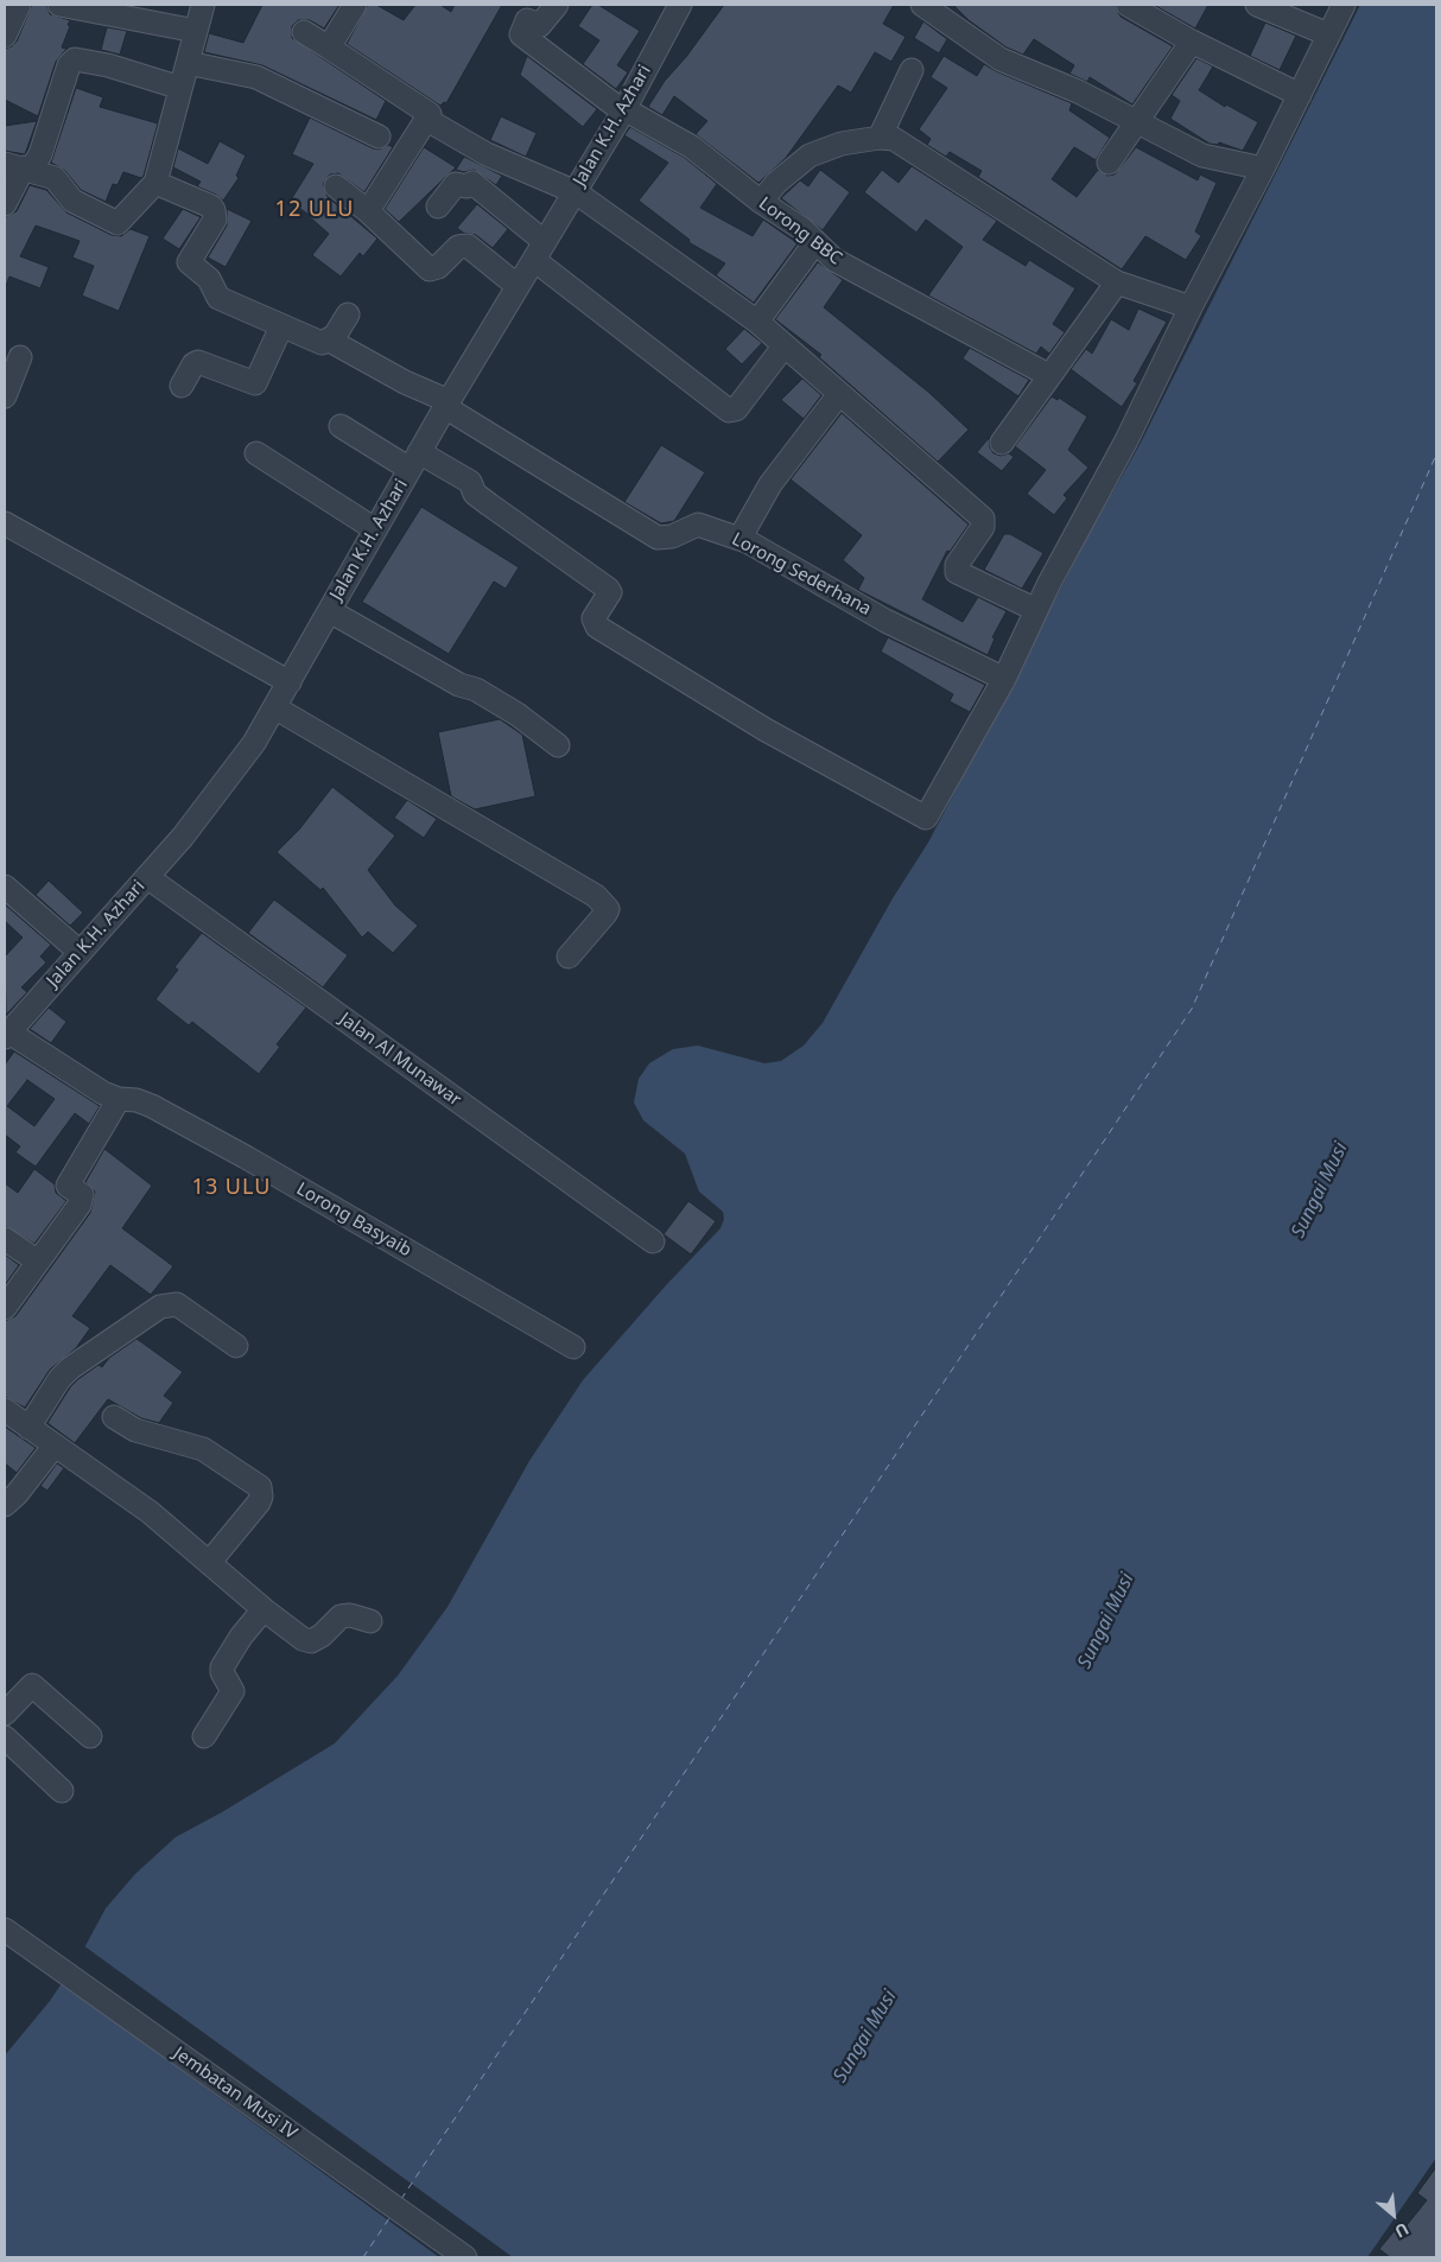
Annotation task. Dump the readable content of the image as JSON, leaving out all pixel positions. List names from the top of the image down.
{
  "streets": {
    "street": [
      "Jalan K.H. Azhari",
      "Lorong BBC",
      "Lorong Sederhana",
      "Jalan Al Munawar",
      "Lorong Basyaib",
      "Jembatan Musi IV"
    ]
  },
  "crossings": [
    ["Jalan K.H. Azhari", "Lorong BBC"],
    ["Jalan K.H. Azhari", "Lorong Sederhana"],
    ["Jalan K.H. Azhari", "Jalan Al Munawar"],
    ["Jalan K.H. Azhari", "Lorong Basyaib"]
  ],
  "districts": ["12 ULU", "13 ULU"],
  "water": ["Sungai Musi"],
  "north": "bottom right"
}
